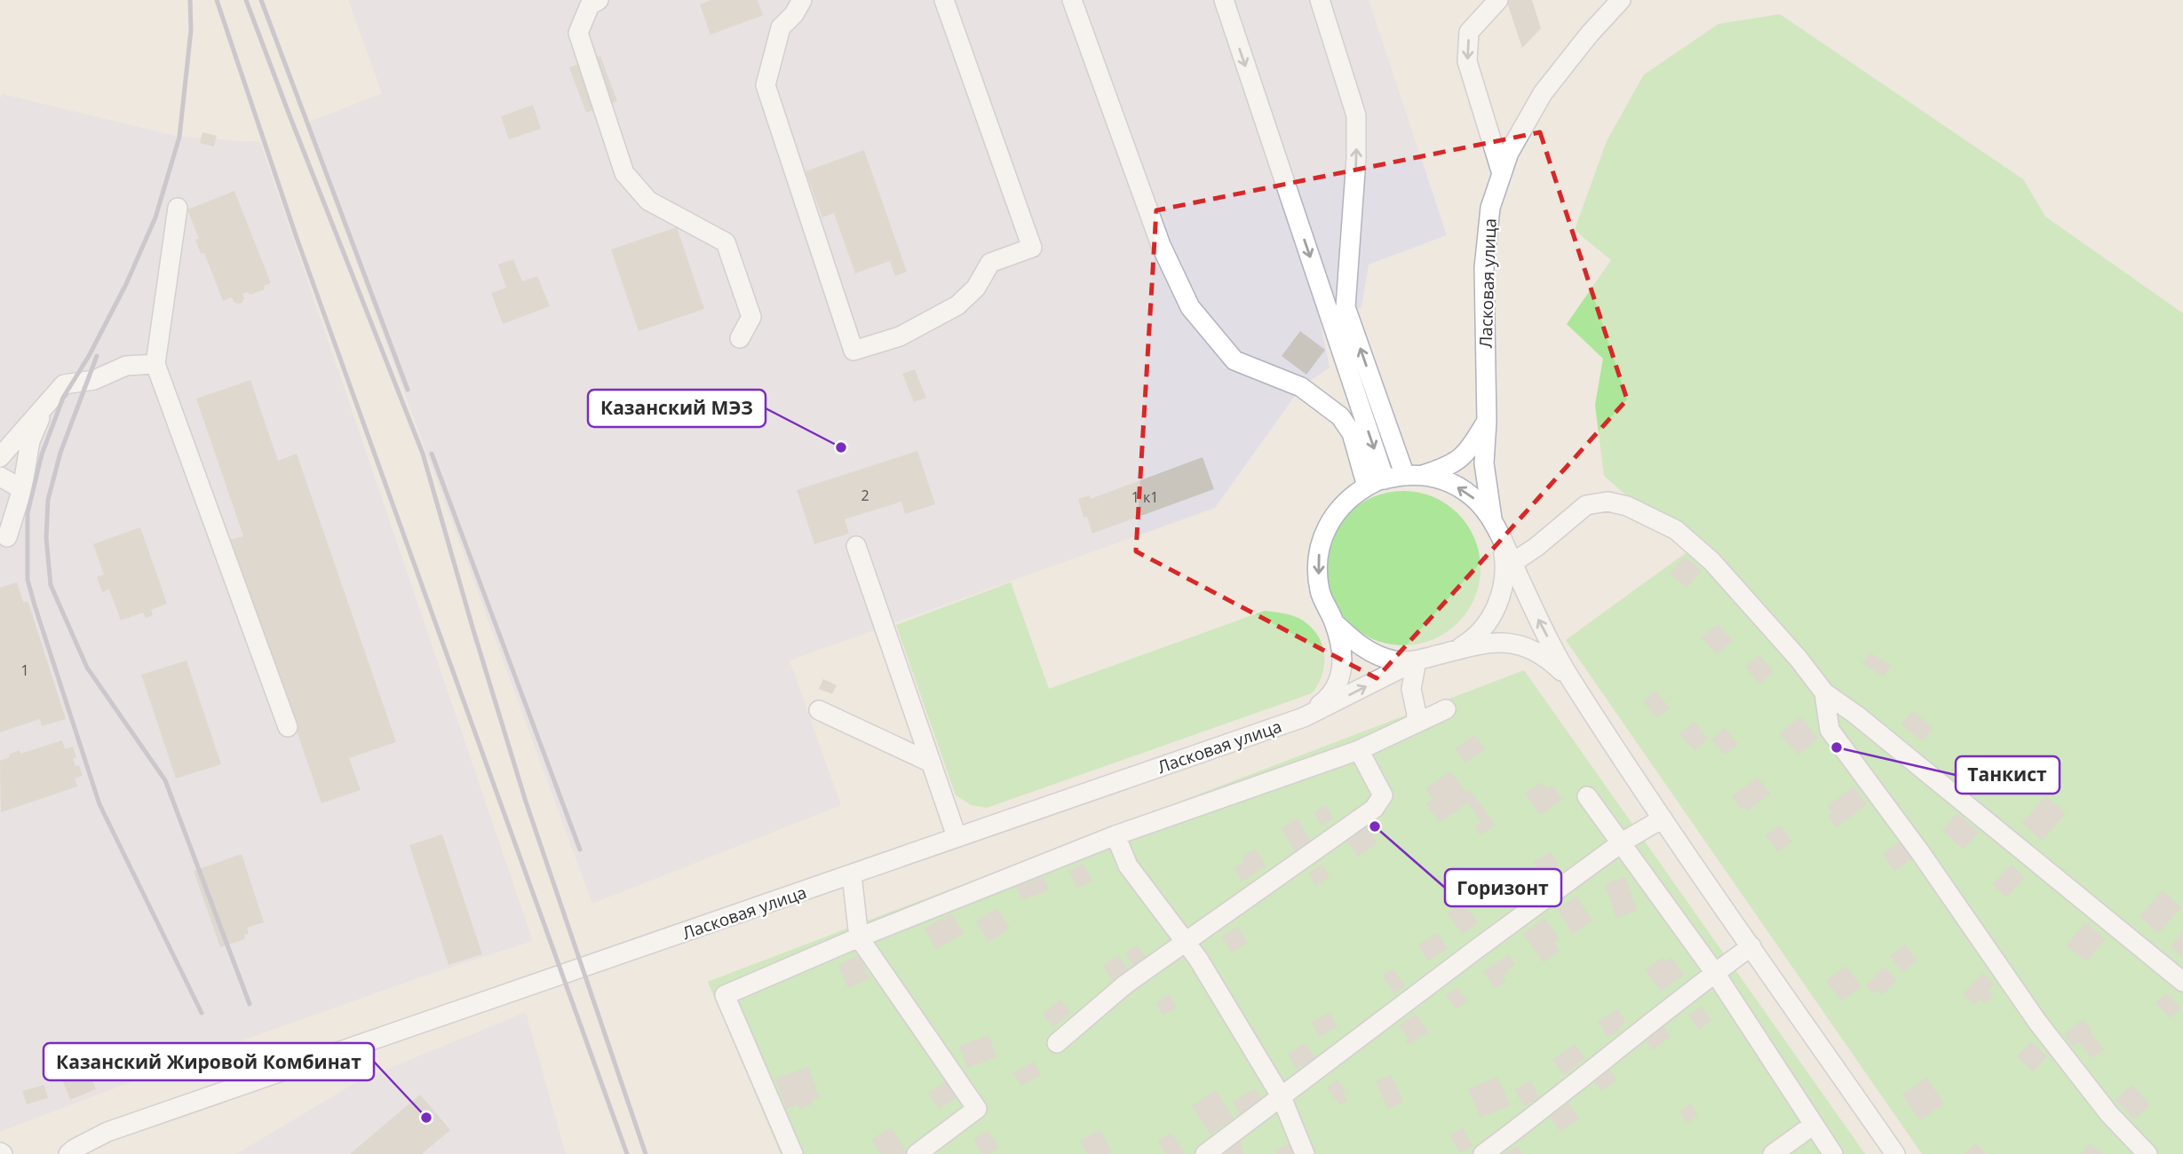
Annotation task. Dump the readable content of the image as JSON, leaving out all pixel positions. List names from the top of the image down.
{
  "streets": {
    "street": ["Ласковая улица"]
  },
  "places": [
    "Казанский МЭЗ",
    "Танкист",
    "Горизонт",
    "Казанский Жировой Комбинат"
  ],
  "house_numbers": ["2", "1 к1", "1"]
}
